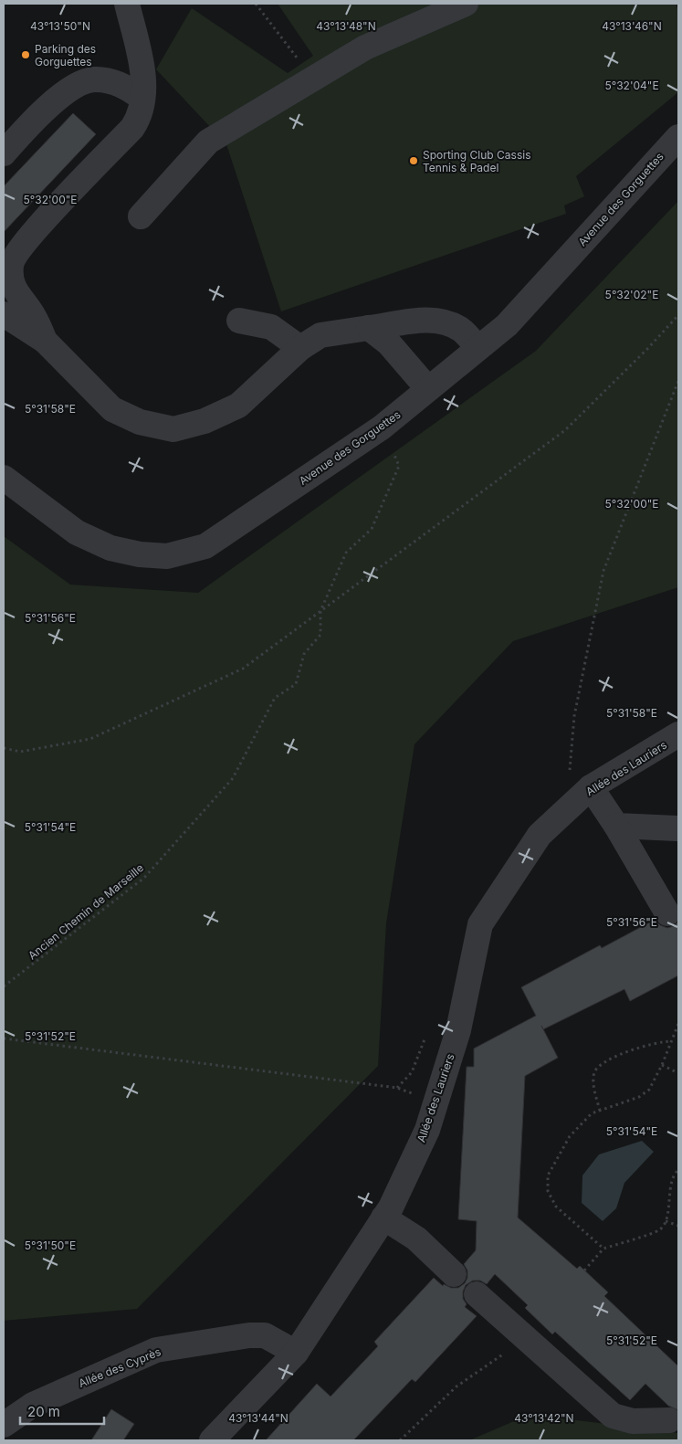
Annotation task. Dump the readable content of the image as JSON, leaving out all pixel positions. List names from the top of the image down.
{
  "streets": {
    "street": ["Avenue des Gorguettes", "Allée des Lauriers", "Allée des Cyprès"],
    "path": ["Ancien Chemin de Marseille"]
  },
  "crossings": [
    ["Avenue des Gorguettes", "Ancien Chemin de Marseille"],
    ["Allée des Lauriers", "Allée des Cyprès"]
  ],
  "places": ["Parking des Gorguettes", "Sporting Club Cassis Tennis & Padel"],
  "scale_bar": "20 m",
  "coordinates": [
    "43°13'50\"N",
    "43°13'48\"N",
    "43°13'46\"N",
    "5°32'04\"E",
    "5°32'00\"E",
    "5°32'02\"E",
    "5°31'58\"E",
    "5°31'56\"E",
    "5°31'54\"E",
    "5°31'52\"E",
    "5°31'50\"E",
    "43°13'44\"N",
    "43°13'42\"N"
  ]
}
